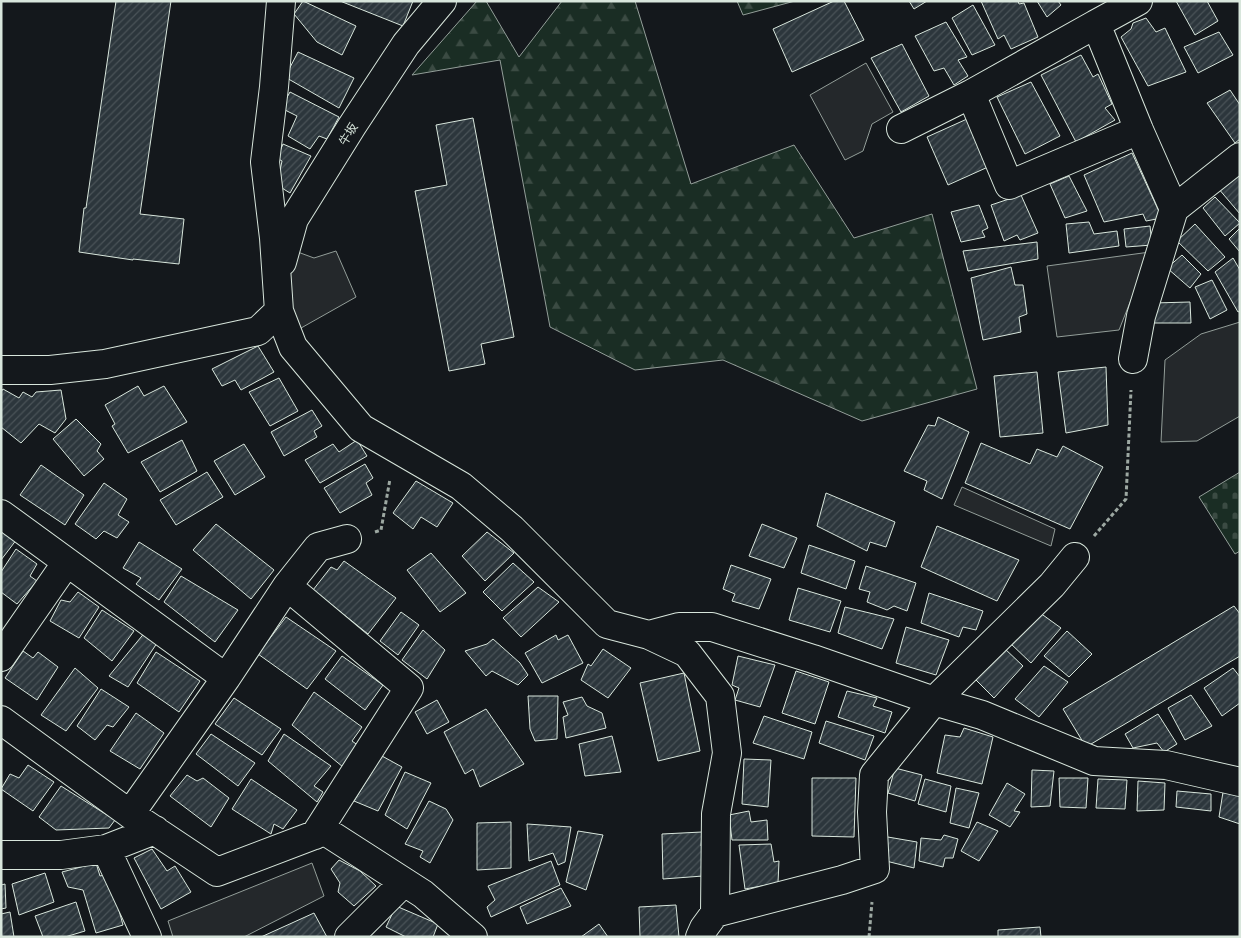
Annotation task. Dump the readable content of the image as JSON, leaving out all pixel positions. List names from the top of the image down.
{
  "streets": {
    "street": ["牛坂"]
  }
}
